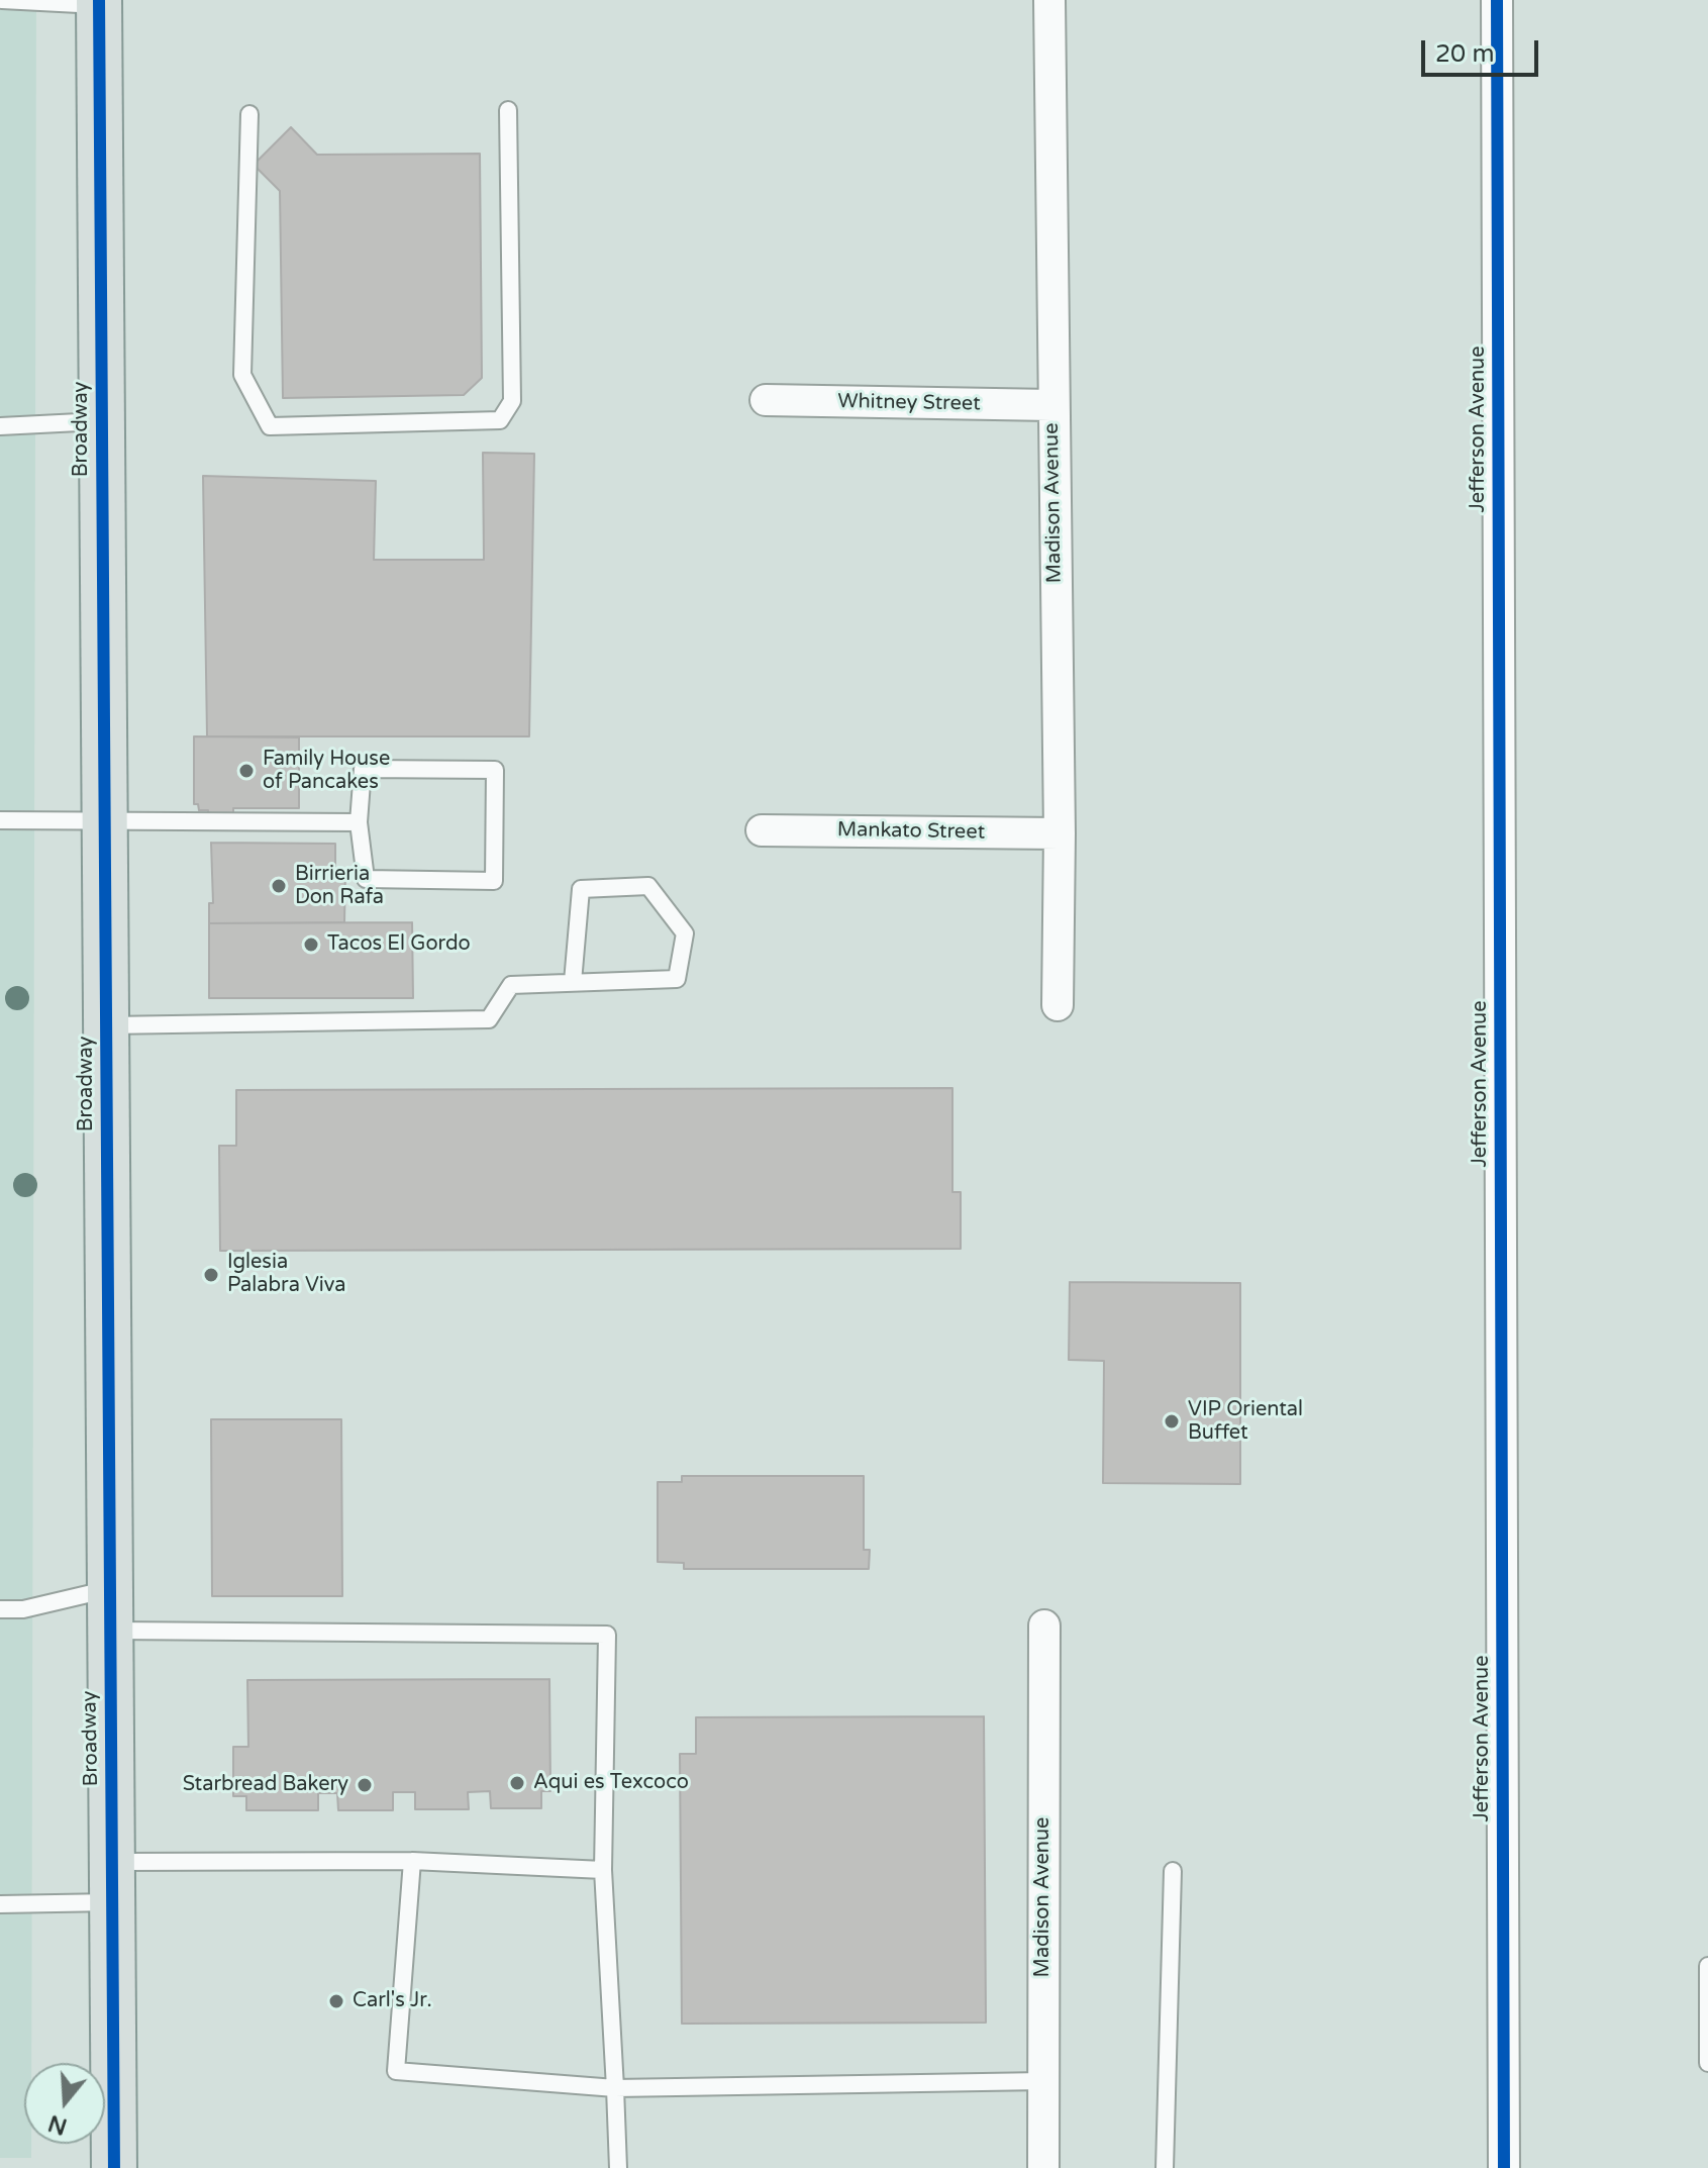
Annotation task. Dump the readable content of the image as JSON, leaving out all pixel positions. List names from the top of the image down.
{
  "streets": {
    "main road": ["Broadway"],
    "street": [
      "Whitney Street",
      "Jefferson Avenue",
      "Madison Avenue",
      "Mankato Street"
    ]
  },
  "crossings": [
    ["Whitney Street", "Madison Avenue"],
    ["Madison Avenue", "Mankato Street"]
  ],
  "places": [
    "Family House of Pancakes",
    "Birrieria Don Rafa",
    "Tacos El Gordo",
    "Iglesia Palabra Viva",
    "VIP Oriental Buffet",
    "Aqui es Texcoco",
    "Starbread Bakery",
    "Carl's Jr."
  ],
  "scale_bar": "20 m",
  "north": "bottom"
}
